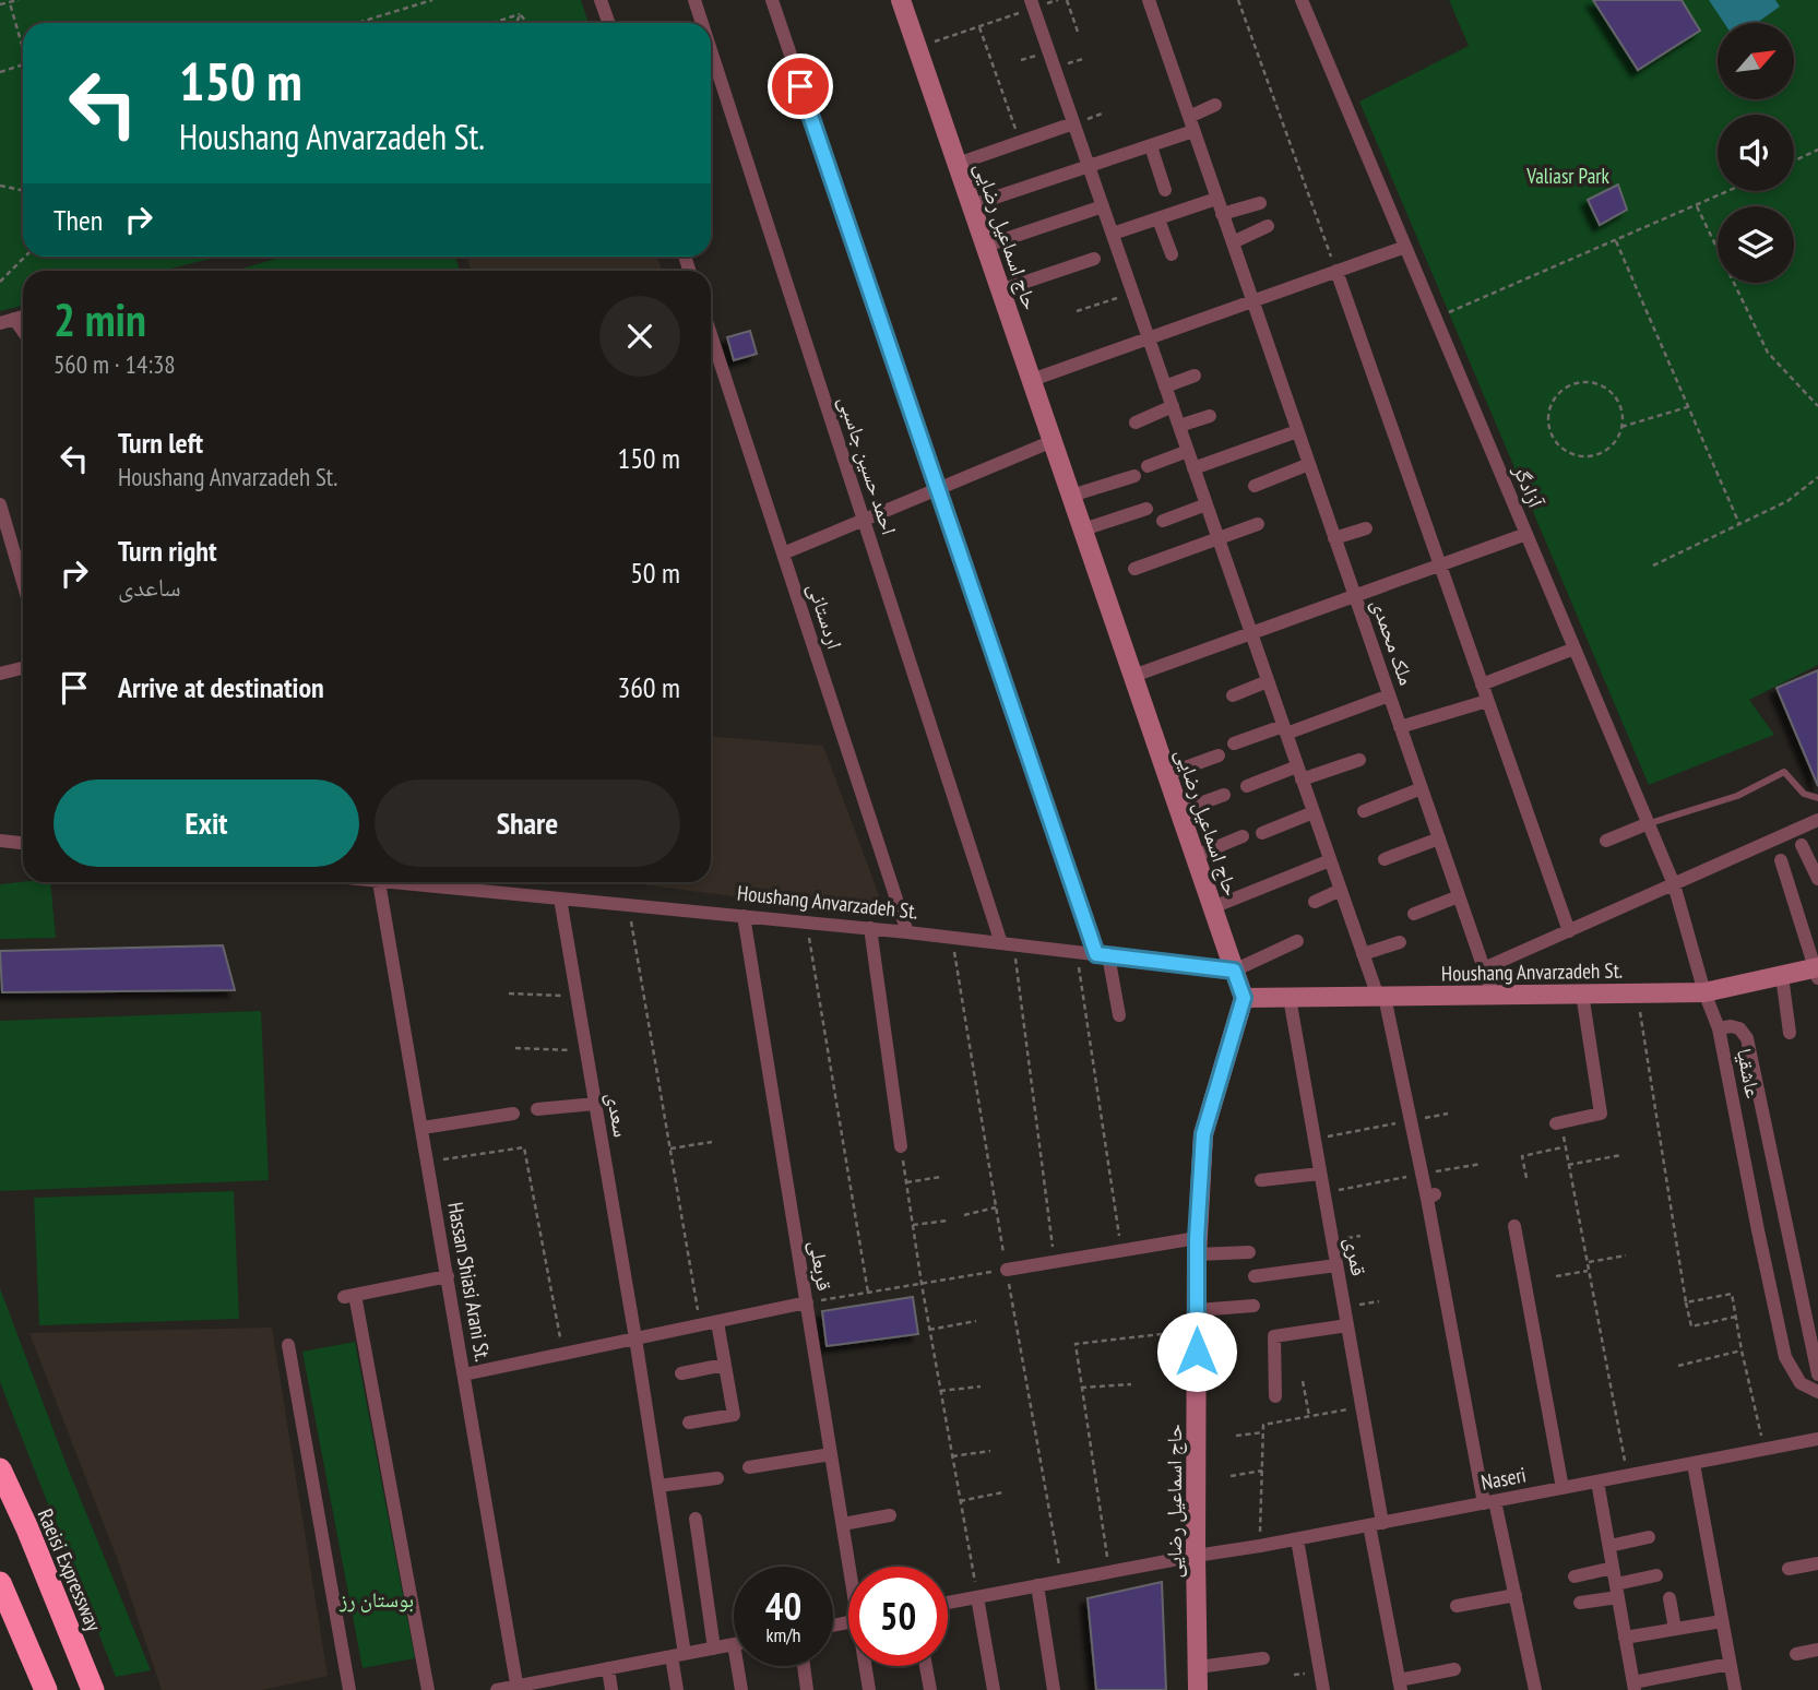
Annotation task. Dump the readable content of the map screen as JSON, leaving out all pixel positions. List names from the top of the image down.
{
  "streets": {
    "highway": ["Raeisi Expressway"],
    "main road": ["حاج اسماعیل رضایی", "Houshang Anvarzadeh St."],
    "street": [
      "احمد حسین جاسبی",
      "آزادگر",
      "اردستانی",
      "ملک محمدی",
      "عاشقیا",
      "سعدی",
      "قمری",
      "قربعلی",
      "Hassan Shiasi Arani St.",
      "Naseri"
    ]
  },
  "crossings": [
    ["حاج اسماعیل رضایی", "Houshang Anvarzadeh St."],
    ["حاج اسماعیل رضایی", "Naseri"],
    ["احمد حسین جاسبی", "Houshang Anvarzadeh St."],
    ["آزادگر", "Houshang Anvarzadeh St."],
    ["آزادگر", "عاشقیا"],
    ["اردستانی", "Houshang Anvarzadeh St."],
    ["ملک محمدی", "Houshang Anvarzadeh St."],
    ["Houshang Anvarzadeh St.", "سعدی"],
    ["Houshang Anvarzadeh St.", "قمری"],
    ["Houshang Anvarzadeh St.", "قربعلی"],
    ["قمری", "Naseri"]
  ],
  "parks": ["Valiasr Park", "بوستان رز"],
  "north": "top right",
  "page": {
    "turn": ["150 m", "Houshang Anvarzadeh St."],
    "then": "Then",
    "heading": ["2 min", "560 m · 14:38"],
    "list": [
      {
        "name": "Turn left",
        "note": "Houshang Anvarzadeh St.",
        "value": "150 m"
      },
      {
        "name": "Turn right",
        "note": "ساعدی",
        "value": "50 m"
      },
      {
        "name": "Arrive at destination",
        "value": "360 m"
      }
    ],
    "buttons": ["Exit", "Share"],
    "speed": "40 km/h",
    "limit": "50"
  }
}
